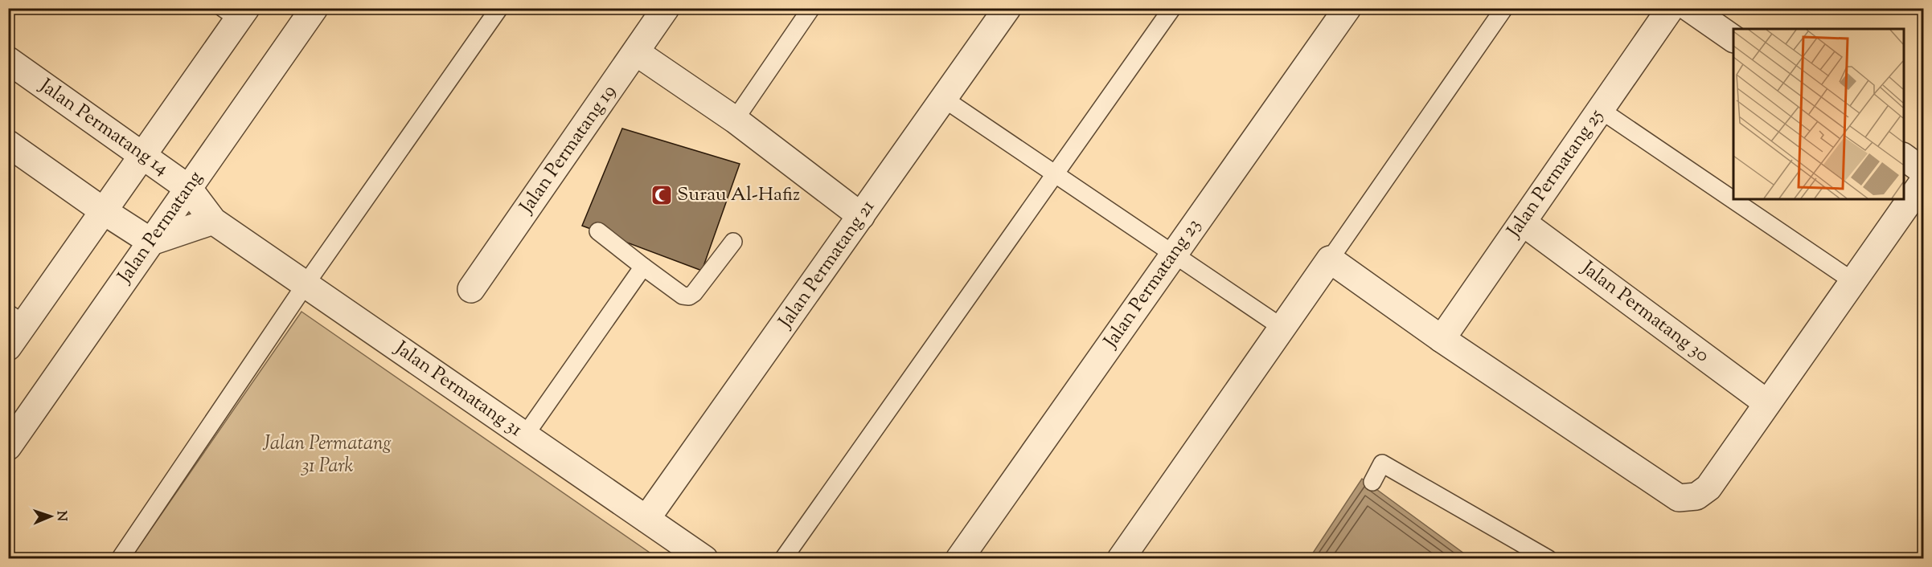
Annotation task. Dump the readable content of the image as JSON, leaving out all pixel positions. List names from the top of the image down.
{
  "streets": {
    "street": [
      "Jalan Permatang 14",
      "Jalan Permatang 19",
      "Jalan Permatang 25",
      "Jalan Permatang",
      "Jalan Permatang 21",
      "Jalan Permatang 23",
      "Jalan Permatang 30",
      "Jalan Permatang 31"
    ]
  },
  "crossings": [
    ["Jalan Permatang 14", "Jalan Permatang"],
    ["Jalan Permatang 14", "Jalan Permatang 31"],
    ["Jalan Permatang 25", "Jalan Permatang 30"],
    ["Jalan Permatang 21", "Jalan Permatang 31"]
  ],
  "parks": ["Jalan Permatang 31 Park"],
  "places": {
    "mosque": ["Surau Al-Hafiz"]
  },
  "north": "right"
}
